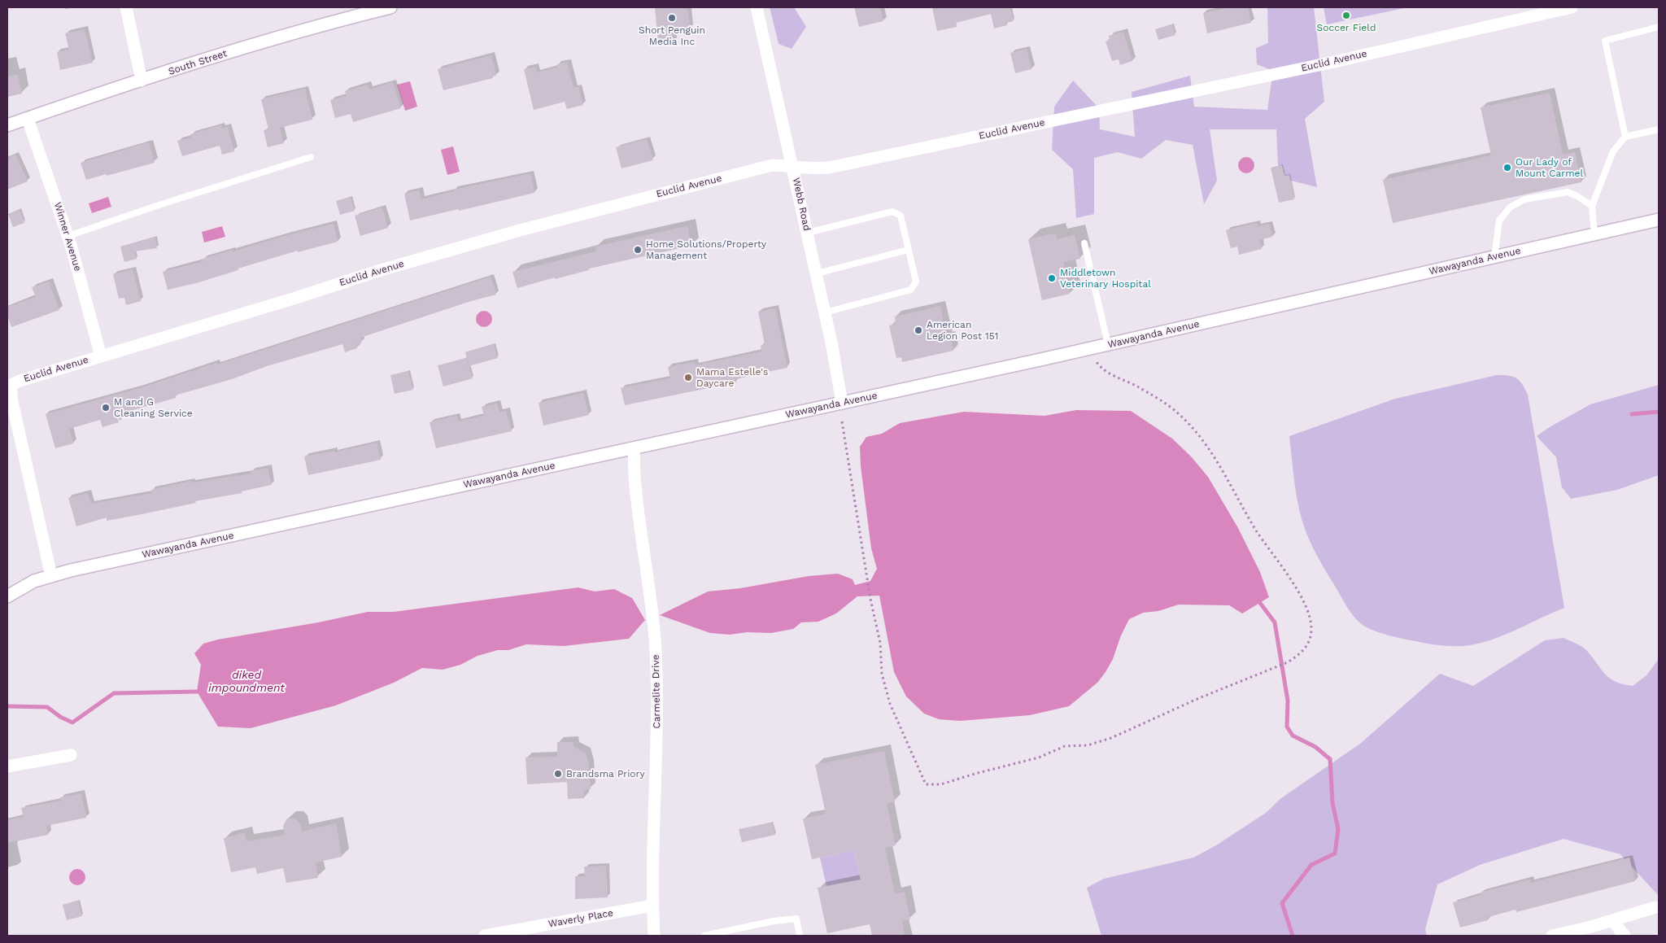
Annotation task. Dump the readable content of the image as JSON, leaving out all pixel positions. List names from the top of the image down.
{
  "streets": {
    "street": [
      "Euclid Avenue",
      "South Street",
      "Webb Road",
      "Winner Avenue",
      "Wawayanda Avenue",
      "Carmelite Drive",
      "Waverly Place"
    ]
  },
  "crossings": [
    ["Euclid Avenue", "Webb Road"],
    ["Euclid Avenue", "Winner Avenue"],
    ["Euclid Avenue", "Wawayanda Avenue"],
    ["South Street", "Winner Avenue"],
    ["Webb Road", "Wawayanda Avenue"],
    ["Wawayanda Avenue", "Carmelite Drive"],
    ["Carmelite Drive", "Waverly Place"]
  ],
  "water": ["diked impoundment"],
  "places": [
    "Soccer Field",
    "Short Penguin Media Inc",
    "Our Lady of Mount Carmel",
    "Home Solutions/Property Management",
    "Middletown Veterinary Hospital",
    "American Legion Post 151",
    "Mama Estelle's Daycare",
    "M and G Cleaning Service",
    "Brandsma Priory"
  ]
}
